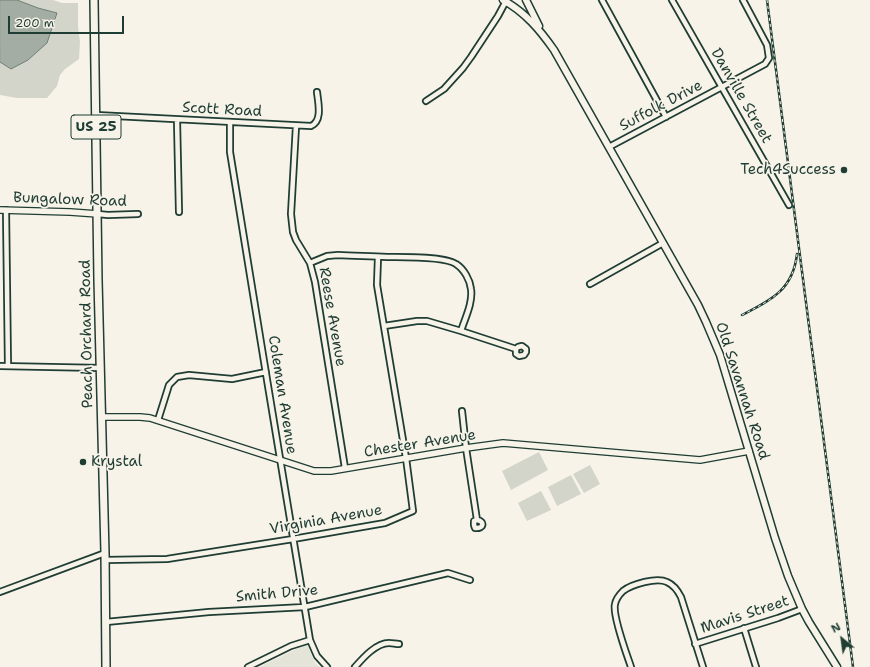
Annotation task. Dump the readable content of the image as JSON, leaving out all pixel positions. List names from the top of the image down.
{
  "streets": {
    "main road": ["US 25", "Peach Orchard Road", "Old Savannah Road"],
    "street": [
      "Danville Street",
      "Suffolk Drive",
      "Scott Road",
      "Bungalow Road",
      "Reese Avenue",
      "Coleman Avenue",
      "Chester Avenue",
      "Virginia Avenue",
      "Smith Drive",
      "Mavis Street"
    ]
  },
  "crossings": [
    ["Danville Street", "Suffolk Drive"],
    ["Suffolk Drive", "Old Savannah Road"],
    ["Scott Road", "Reese Avenue"],
    ["Scott Road", "Peach Orchard Road"],
    ["Scott Road", "Coleman Avenue"],
    ["Bungalow Road", "Peach Orchard Road"],
    ["Reese Avenue", "Chester Avenue"],
    ["Peach Orchard Road", "Chester Avenue"],
    ["Peach Orchard Road", "Virginia Avenue"],
    ["Peach Orchard Road", "Smith Drive"],
    ["Old Savannah Road", "Chester Avenue"],
    ["Old Savannah Road", "Mavis Street"],
    ["Coleman Avenue", "Chester Avenue"],
    ["Coleman Avenue", "Virginia Avenue"],
    ["Coleman Avenue", "Smith Drive"],
    ["Chester Avenue", "Virginia Avenue"]
  ],
  "places": ["Tech4Success", "Krystal"],
  "scale_bar": "200 m",
  "north": "top left"
}
